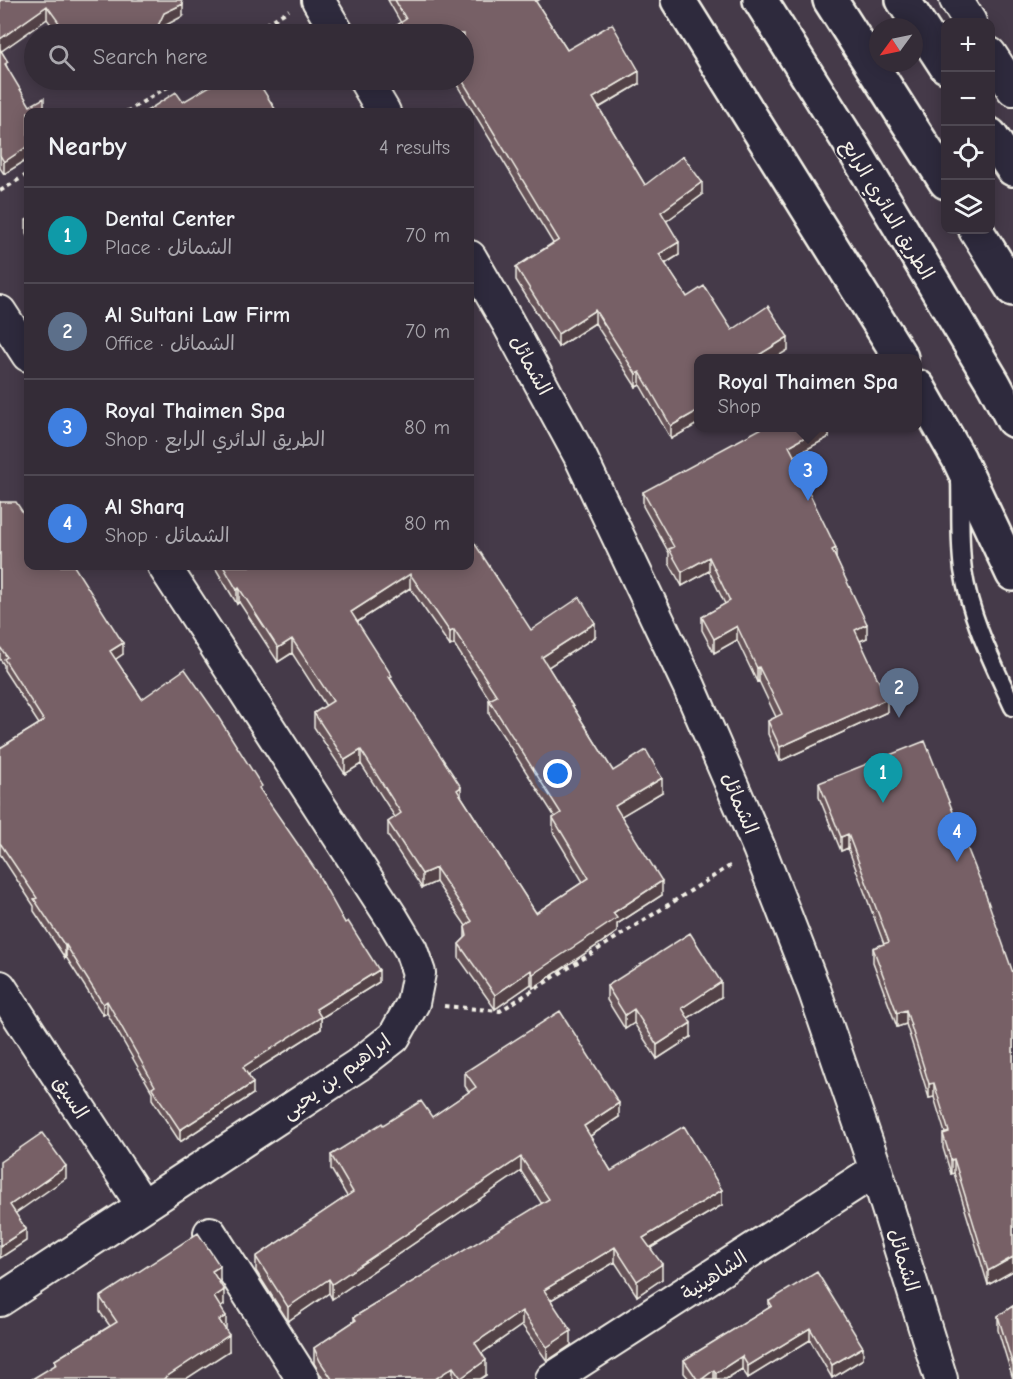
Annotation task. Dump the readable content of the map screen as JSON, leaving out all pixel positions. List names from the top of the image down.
{
  "streets": {
    "main road": ["الطريق الدائري الرابع"],
    "street": [
      "الشمائل",
      "ابراهيم بن يحيى",
      "السيق",
      "الشاهينية"
    ]
  },
  "crossings": [
    ["الشمائل", "الشاهينية"],
    ["ابراهيم بن يحيى", "السيق"]
  ],
  "north": "bottom left",
  "page": {
    "map_buttons": ["+", "−"],
    "search": "Search here",
    "heading": ["Nearby", "4 results"],
    "list": [
      {
        "mark": "1",
        "name": "Dental Center",
        "note": "Place · الشمائل",
        "value": "70 m"
      },
      {
        "mark": "2",
        "name": "Al Sultani Law Firm",
        "note": "Office · الشمائل",
        "value": "70 m"
      },
      {
        "mark": "3",
        "name": "Royal Thaimen Spa",
        "note": "Shop · الطريق الدائري الرابع",
        "value": "80 m"
      },
      {
        "mark": "4",
        "name": "Al Sharq",
        "note": "Shop · الشمائل",
        "value": "80 m"
      }
    ],
    "popup": ["Royal Thaimen Spa", "Shop"],
    "pins": [
      "3",
      "2",
      "1",
      "4"
    ]
  }
}
